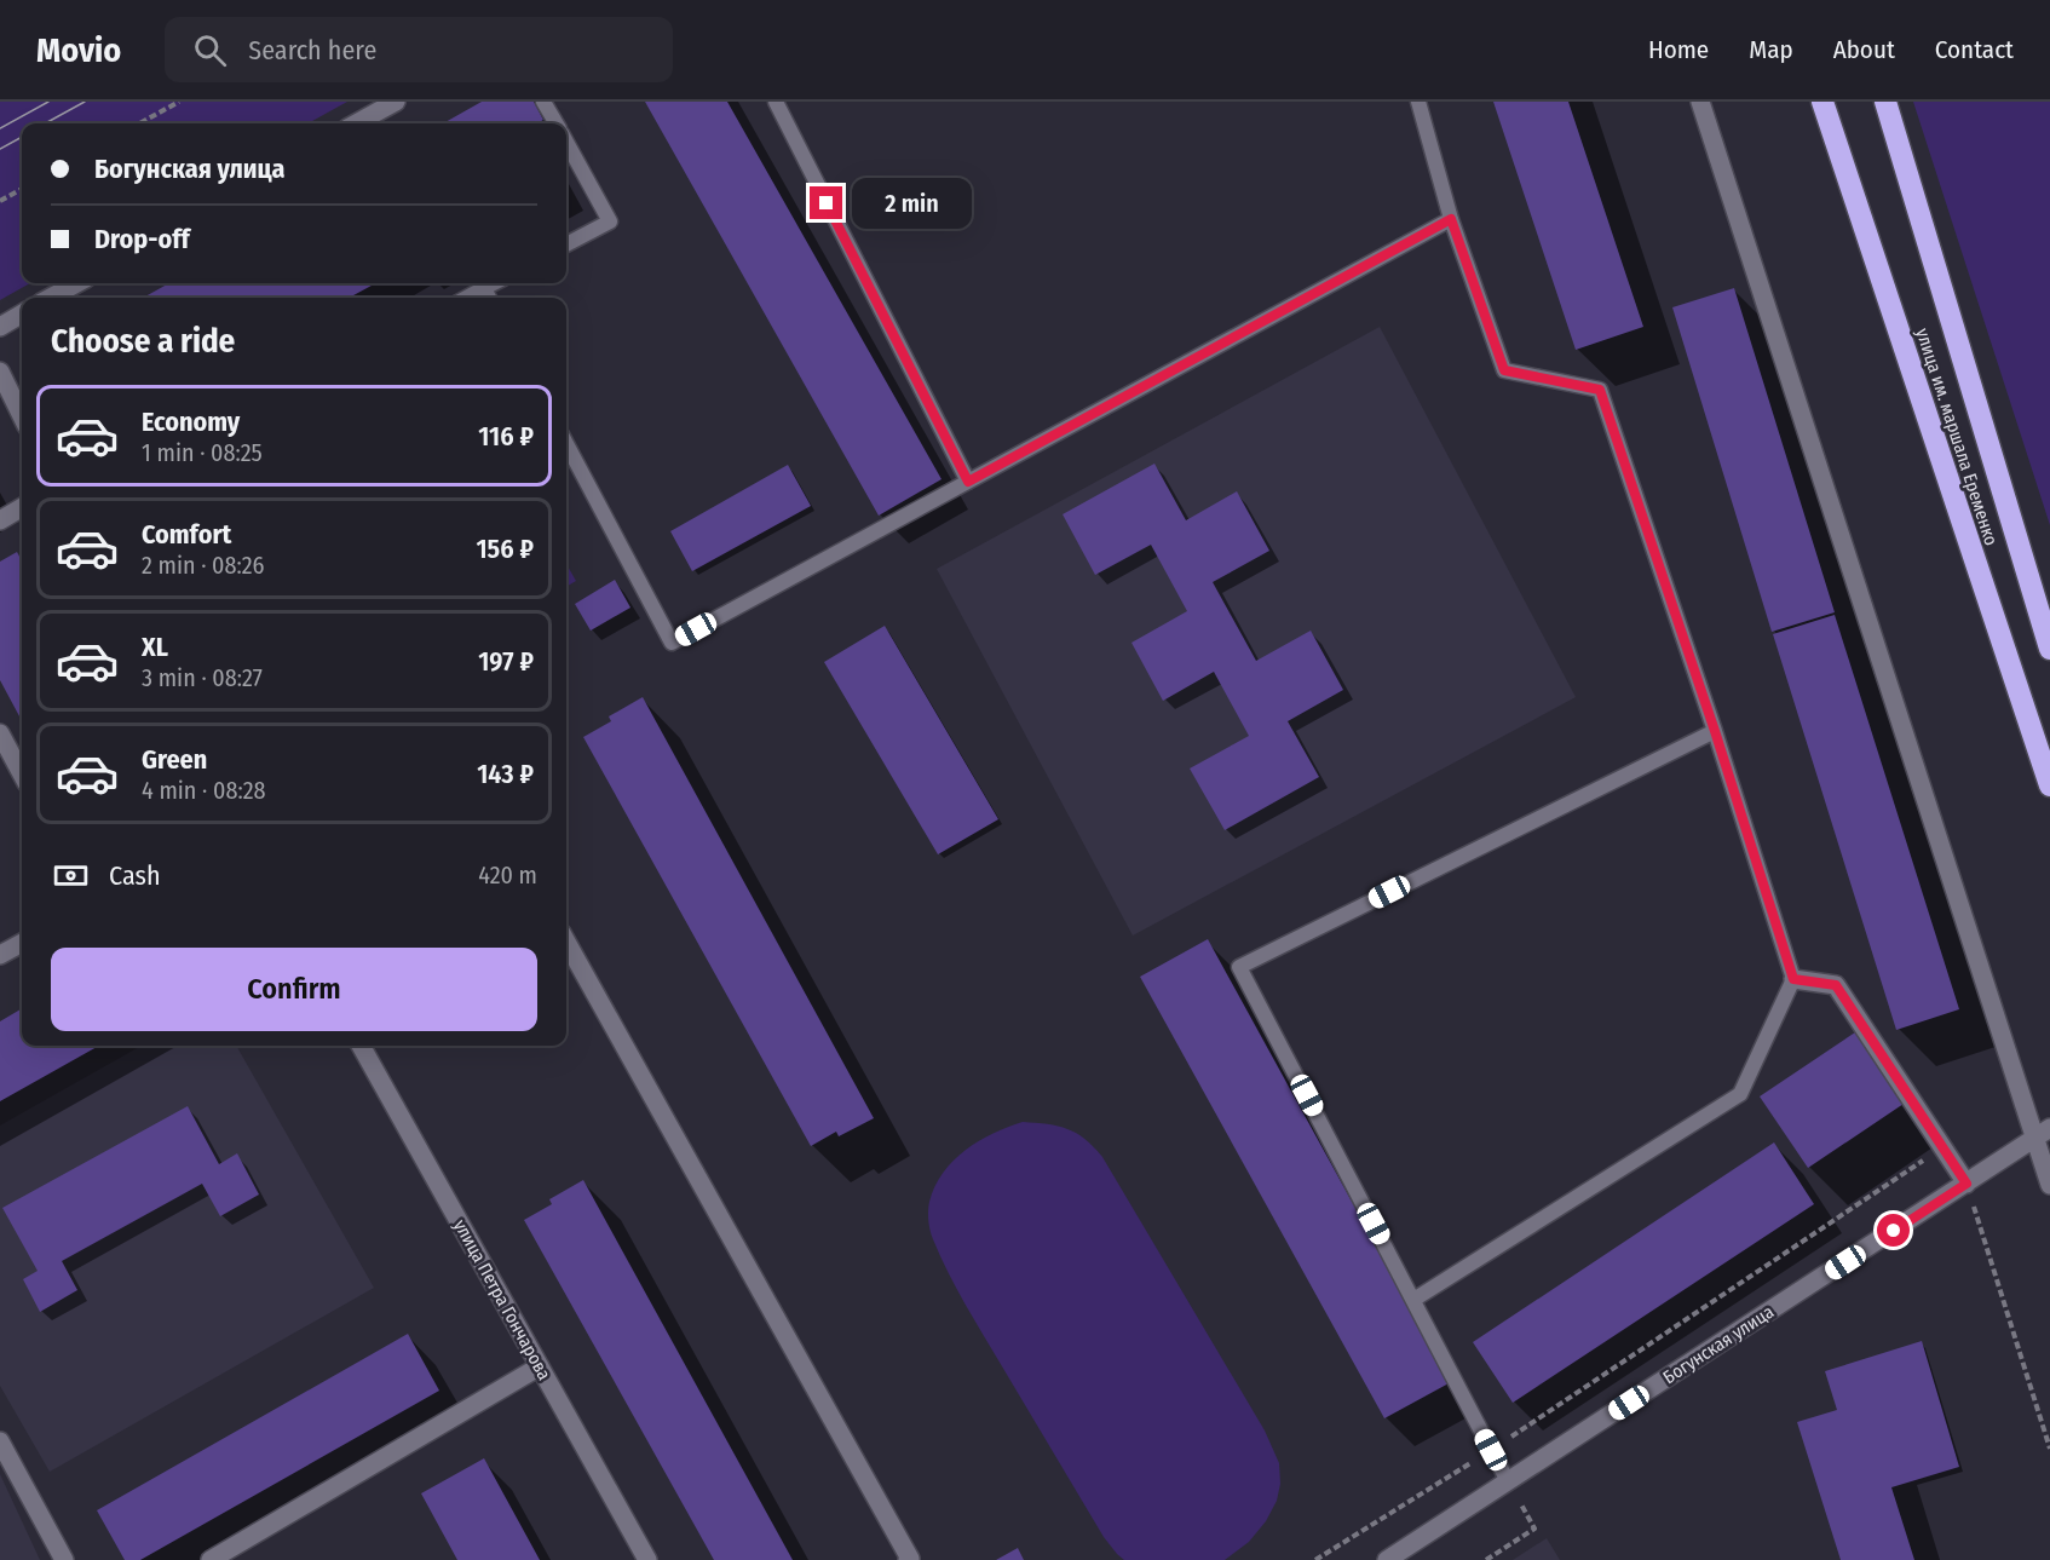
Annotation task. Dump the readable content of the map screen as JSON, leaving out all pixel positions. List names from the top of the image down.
{
  "streets": {
    "highway": ["улица им. маршала Еременко"],
    "street": ["улица Петра Гончарова", "Богунская улица"]
  },
  "page": {
    "header": "Movio",
    "search": "Search here",
    "nav": [
      "Home",
      "Map",
      "About",
      "Contact"
    ],
    "banner": ["Богунская улица", "Drop-off"],
    "bubble": "2 min",
    "heading": "Choose a ride",
    "list": [
      {
        "name": "Economy",
        "note": "1 min · 08:25",
        "value": "116 ₽"
      },
      {
        "name": "Comfort",
        "note": "2 min · 08:26",
        "value": "156 ₽"
      },
      {
        "name": "XL",
        "note": "3 min · 08:27",
        "value": "197 ₽"
      },
      {
        "name": "Green",
        "note": "4 min · 08:28",
        "value": "143 ₽"
      }
    ],
    "pay": ["Cash", "420 m"],
    "buttons": "Confirm"
  }
}
